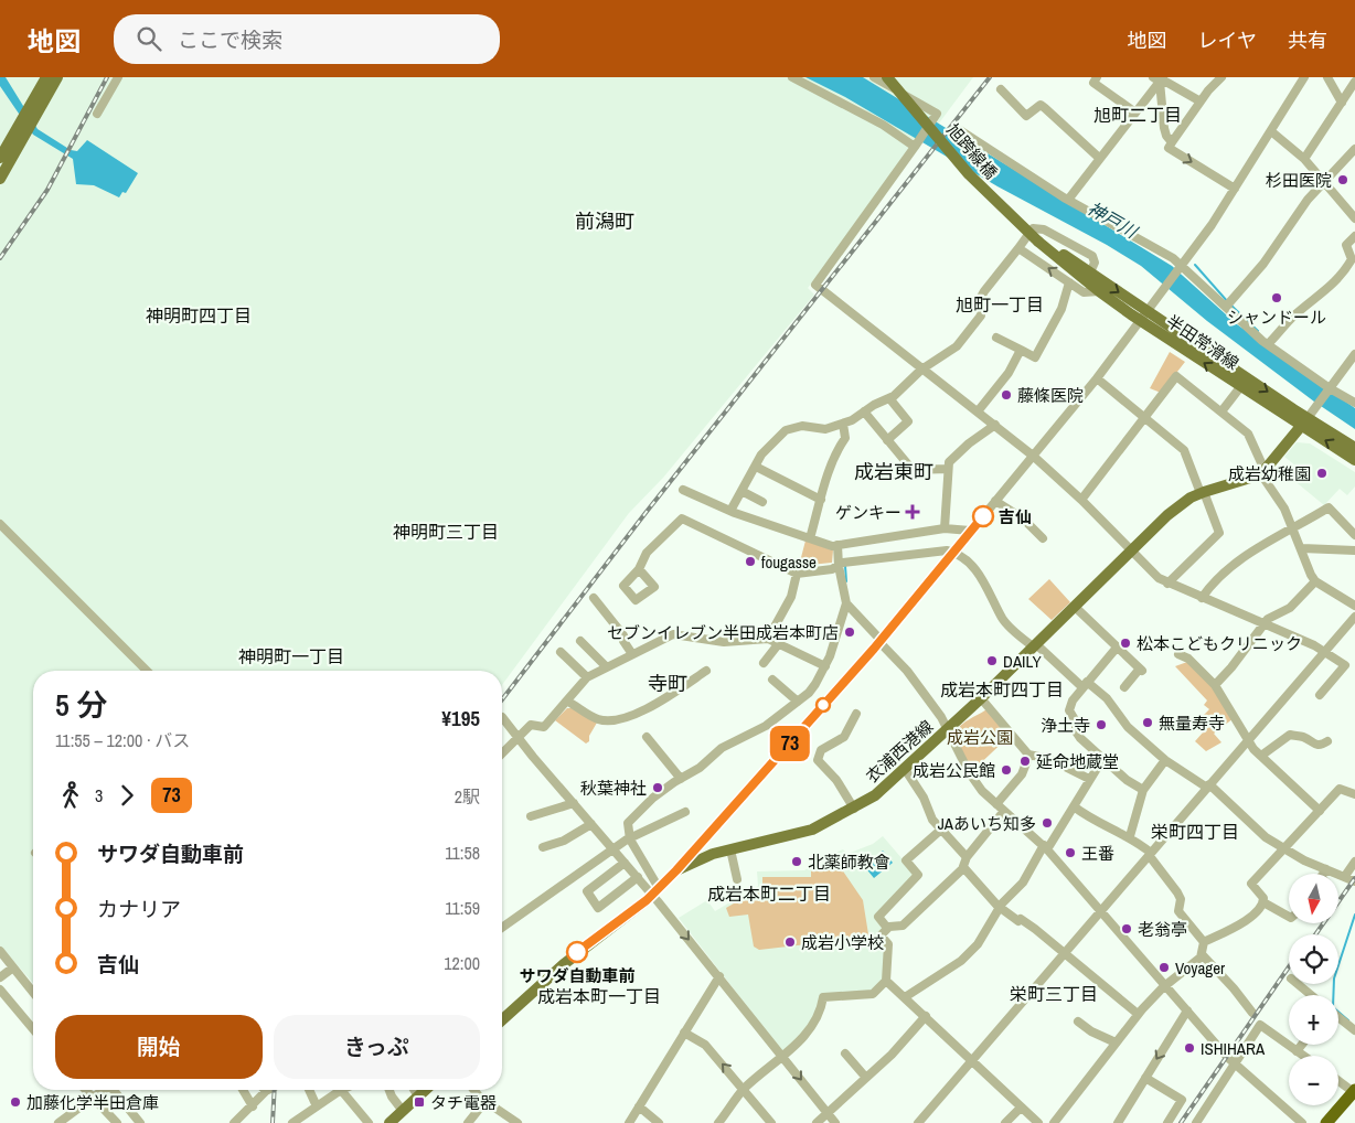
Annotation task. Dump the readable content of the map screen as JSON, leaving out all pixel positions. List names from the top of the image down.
{
  "streets": {
    "main road": ["旭跨線橋", "半田常滑線", "衣浦西港線"]
  },
  "crossings": [
    ["旭跨線橋", "半田常滑線"]
  ],
  "districts": [
    "旭町二丁目",
    "前潟町",
    "旭町一丁目",
    "神明町四丁目",
    "成岩東町",
    "神明町三丁目",
    "神明町一丁目",
    "寺町",
    "成岩本町四丁目",
    "栄町四丁目",
    "成岩本町二丁目",
    "栄町三丁目",
    "成岩本町一丁目"
  ],
  "water": ["神戸川"],
  "parks": ["成岩公園"],
  "places": {
    "other": [
      "杉田医院",
      "シャンドール",
      "藤條医院",
      "成岩幼稚園",
      "吉仙",
      "fougasse",
      "セブンイレブン半田成岩本町店",
      "松本こどもクリニック",
      "DAILY",
      "無量寿寺",
      "浄土寺",
      "延命地蔵堂",
      "成岩公民館",
      "秋葉神社",
      "JAあいち知多",
      "王番",
      "北薬師教會",
      "老翁亭",
      "成岩小学校",
      "サワダ自動車前",
      "Voyager",
      "ISHIHARA",
      "加藤化学半田倉庫"
    ],
    "health": ["ゲンキー"],
    "transit": ["タチ電器"]
  },
  "lines": ["bus line 73"],
  "north": "bottom",
  "page": {
    "header": "地図",
    "search": "ここで検索",
    "nav": ["地図", "レイヤ", "共有"],
    "on_map": "73",
    "heading": ["5 分", "11:55 – 12:00 · バス", "¥195"],
    "legs": ["3", "73", "2駅"],
    "list": [
      {
        "name": "サワダ自動車前",
        "value": "11:58"
      },
      {
        "name": "カナリア",
        "value": "11:59"
      },
      {
        "name": "吉仙",
        "value": "12:00"
      }
    ],
    "map_buttons": ["+", "−"],
    "buttons": ["開始", "きっぷ"]
  }
}
